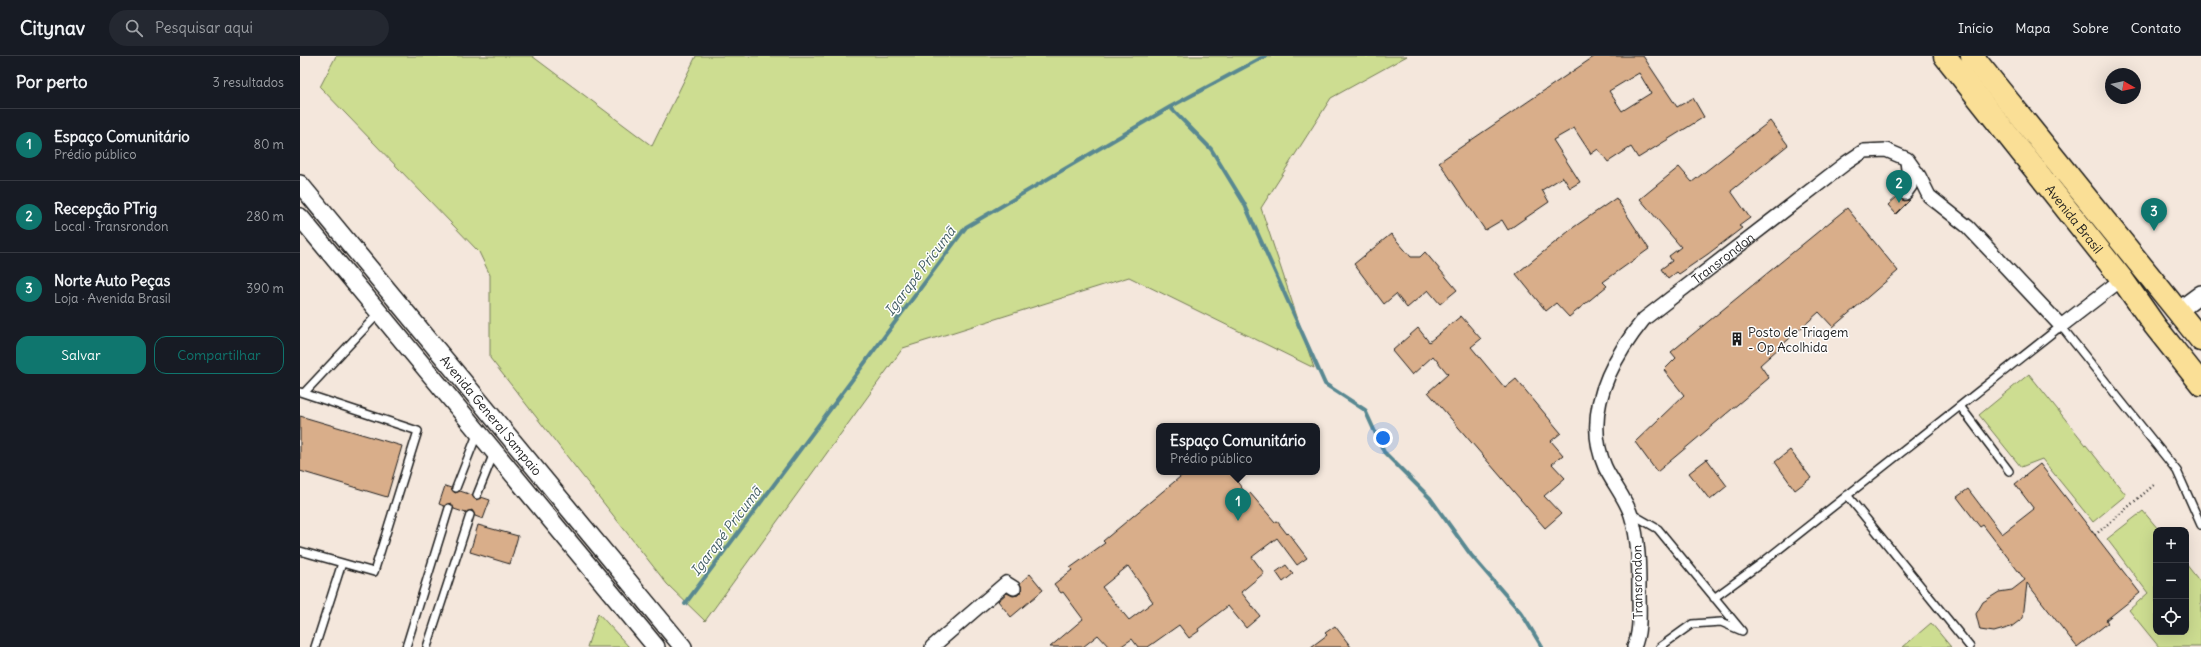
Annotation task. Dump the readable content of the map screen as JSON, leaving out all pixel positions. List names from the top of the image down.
{
  "streets": {
    "highway": ["Avenida Brasil"],
    "street": ["Transrondon", "Avenida General Sampaio"]
  },
  "water": ["Igarapé Pricumã"],
  "places": {
    "building": ["Posto de Triagem - Op Acolhida"]
  },
  "north": "right",
  "page": {
    "header": "Citynav",
    "search": "Pesquisar aqui",
    "nav": [
      "Início",
      "Mapa",
      "Sobre",
      "Contato"
    ],
    "heading": ["Por perto", "3 resultados"],
    "list": [
      {
        "mark": "1",
        "name": "Espaço Comunitário",
        "note": "Prédio público",
        "value": "80 m"
      },
      {
        "mark": "2",
        "name": "Recepção PTrig",
        "note": "Local · Transrondon",
        "value": "280 m"
      },
      {
        "mark": "3",
        "name": "Norte Auto Peças",
        "note": "Loja · Avenida Brasil",
        "value": "390 m"
      }
    ],
    "pins": ["2", "3", "1"],
    "buttons": ["Salvar", "Compartilhar"],
    "popup": ["Espaço Comunitário", "Prédio público"],
    "map_buttons": ["+", "−"]
  }
}
